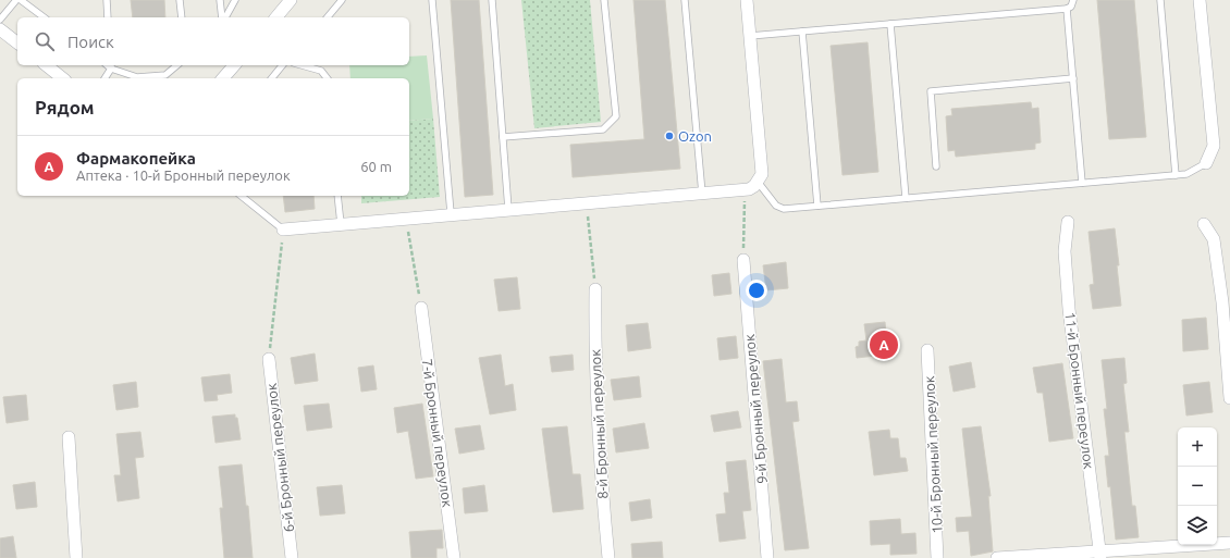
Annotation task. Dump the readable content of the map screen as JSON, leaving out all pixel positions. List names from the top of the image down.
{
  "streets": {
    "street": [
      "11-й Бронный переулок",
      "9-й Бронный переулок",
      "8-й Бронный переулок",
      "7-й Бронный переулок",
      "10-й Бронный переулок",
      "6-й Бронный переулок"
    ]
  },
  "places": ["Ozon"],
  "page": {
    "search": "Поиск",
    "heading": "Рядом",
    "list": [
      {
        "mark": "A",
        "name": "Фармакопейка",
        "note": "Аптека · 10-й Бронный переулок",
        "value": "60 m"
      }
    ],
    "pins": "A",
    "map_buttons": ["+", "−"]
  }
}
